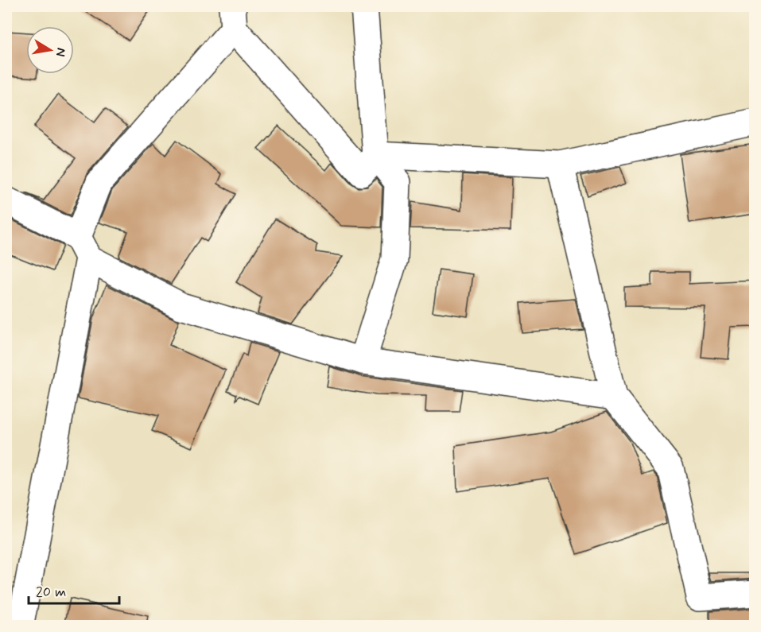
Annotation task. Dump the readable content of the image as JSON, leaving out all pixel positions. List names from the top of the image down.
{
  "scale_bar": "20 m",
  "north": "right"
}
